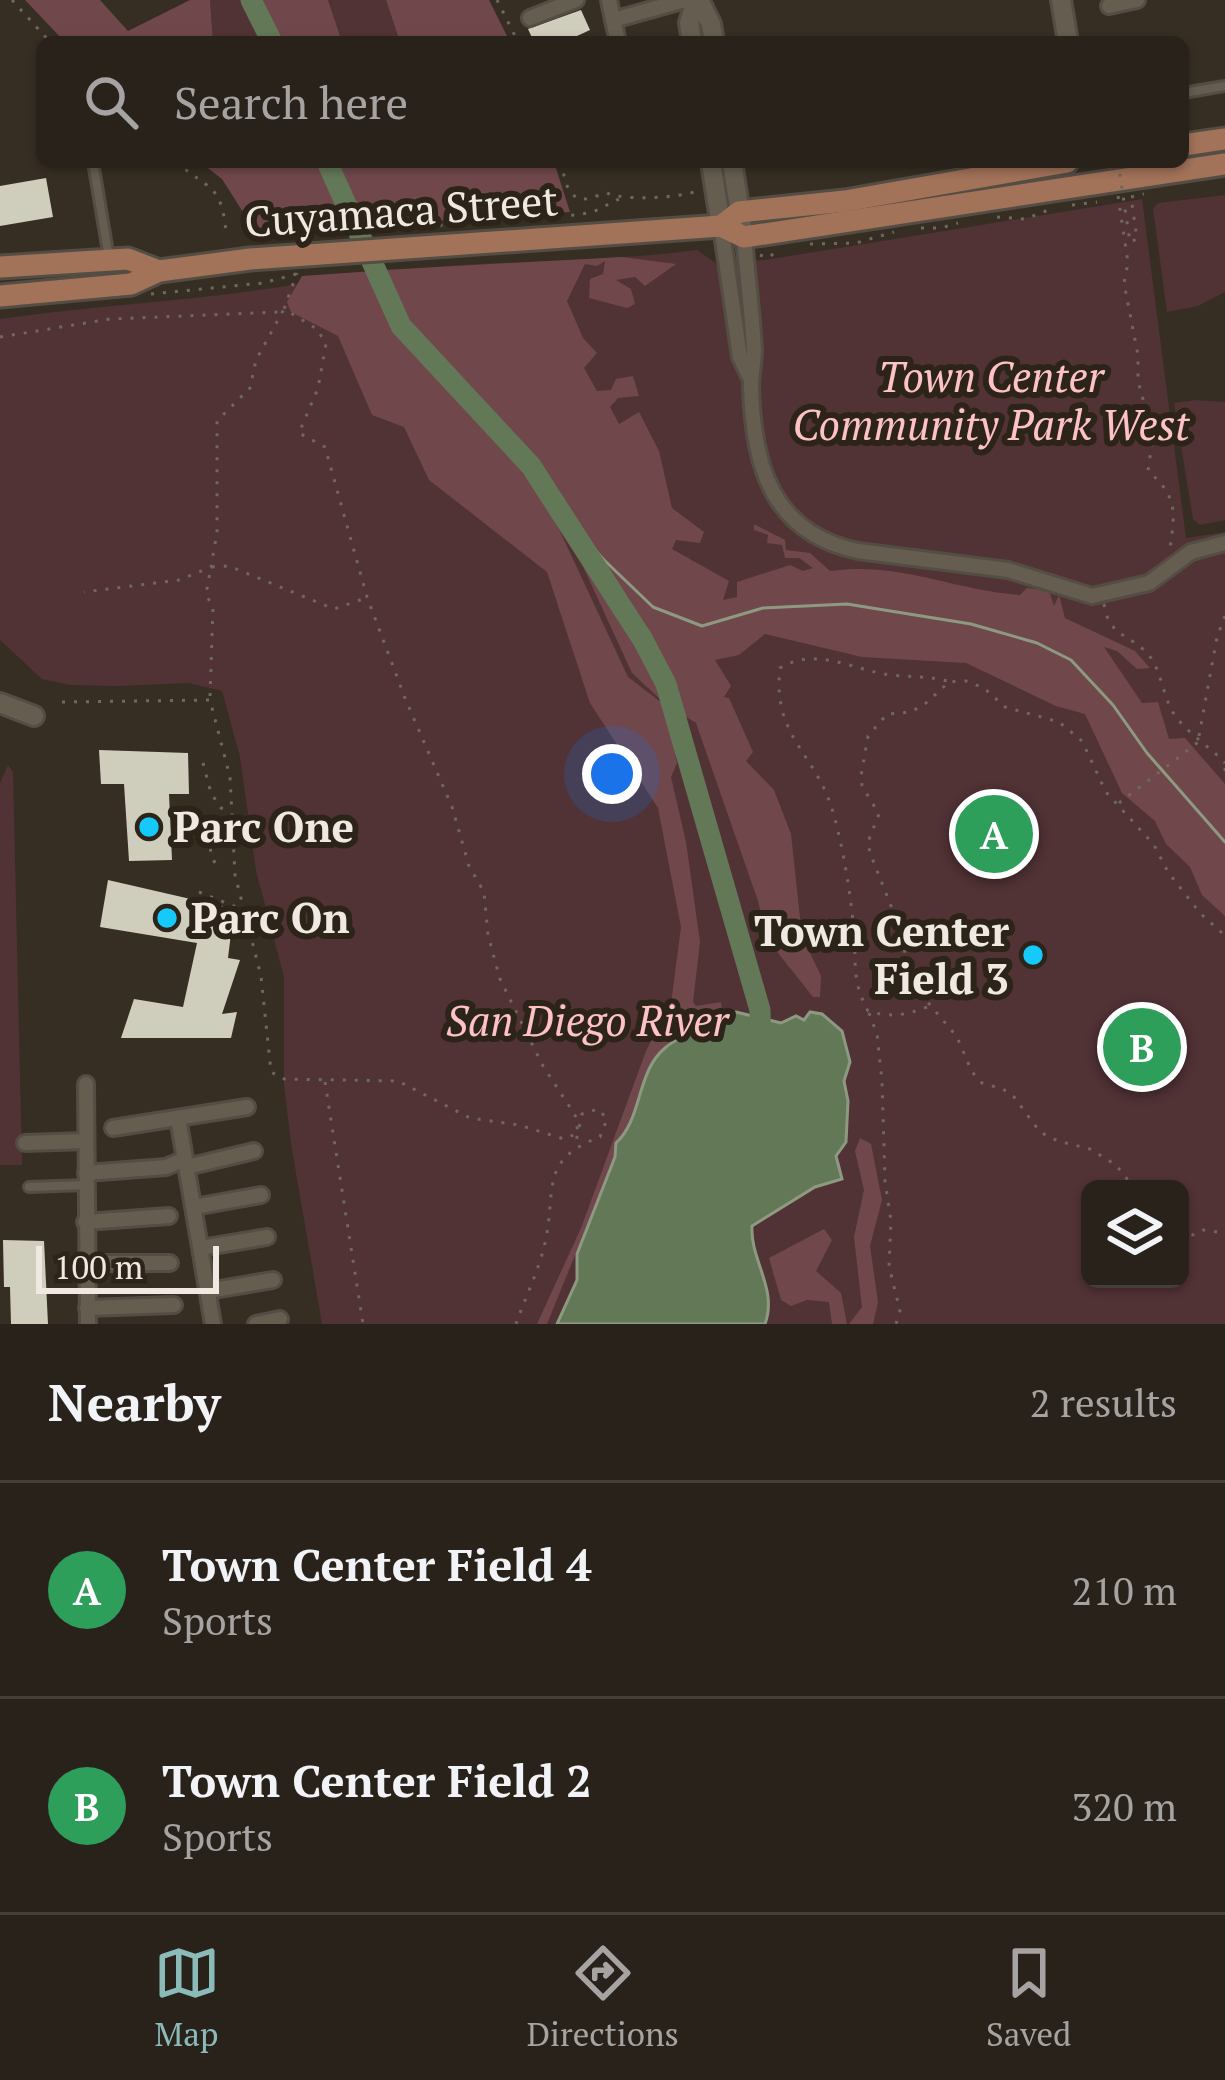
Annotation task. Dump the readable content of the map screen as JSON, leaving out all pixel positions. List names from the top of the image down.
{
  "streets": {
    "main road": ["Cuyamaca Street"]
  },
  "parks": ["Town Center Community Park West", "San Diego River"],
  "places": ["Parc One", "Parc On", "Town Center Field 3"],
  "scale_bar": "100 m",
  "page": {
    "search": "Search here",
    "pins": ["A", "B"],
    "scale": "100 m",
    "heading": ["Nearby", "2 results"],
    "list": [
      {
        "mark": "A",
        "name": "Town Center Field 4",
        "note": "Sports",
        "value": "210 m"
      },
      {
        "mark": "B",
        "name": "Town Center Field 2",
        "note": "Sports",
        "value": "320 m"
      }
    ],
    "nav": ["Map", "Directions", "Saved"]
  }
}
